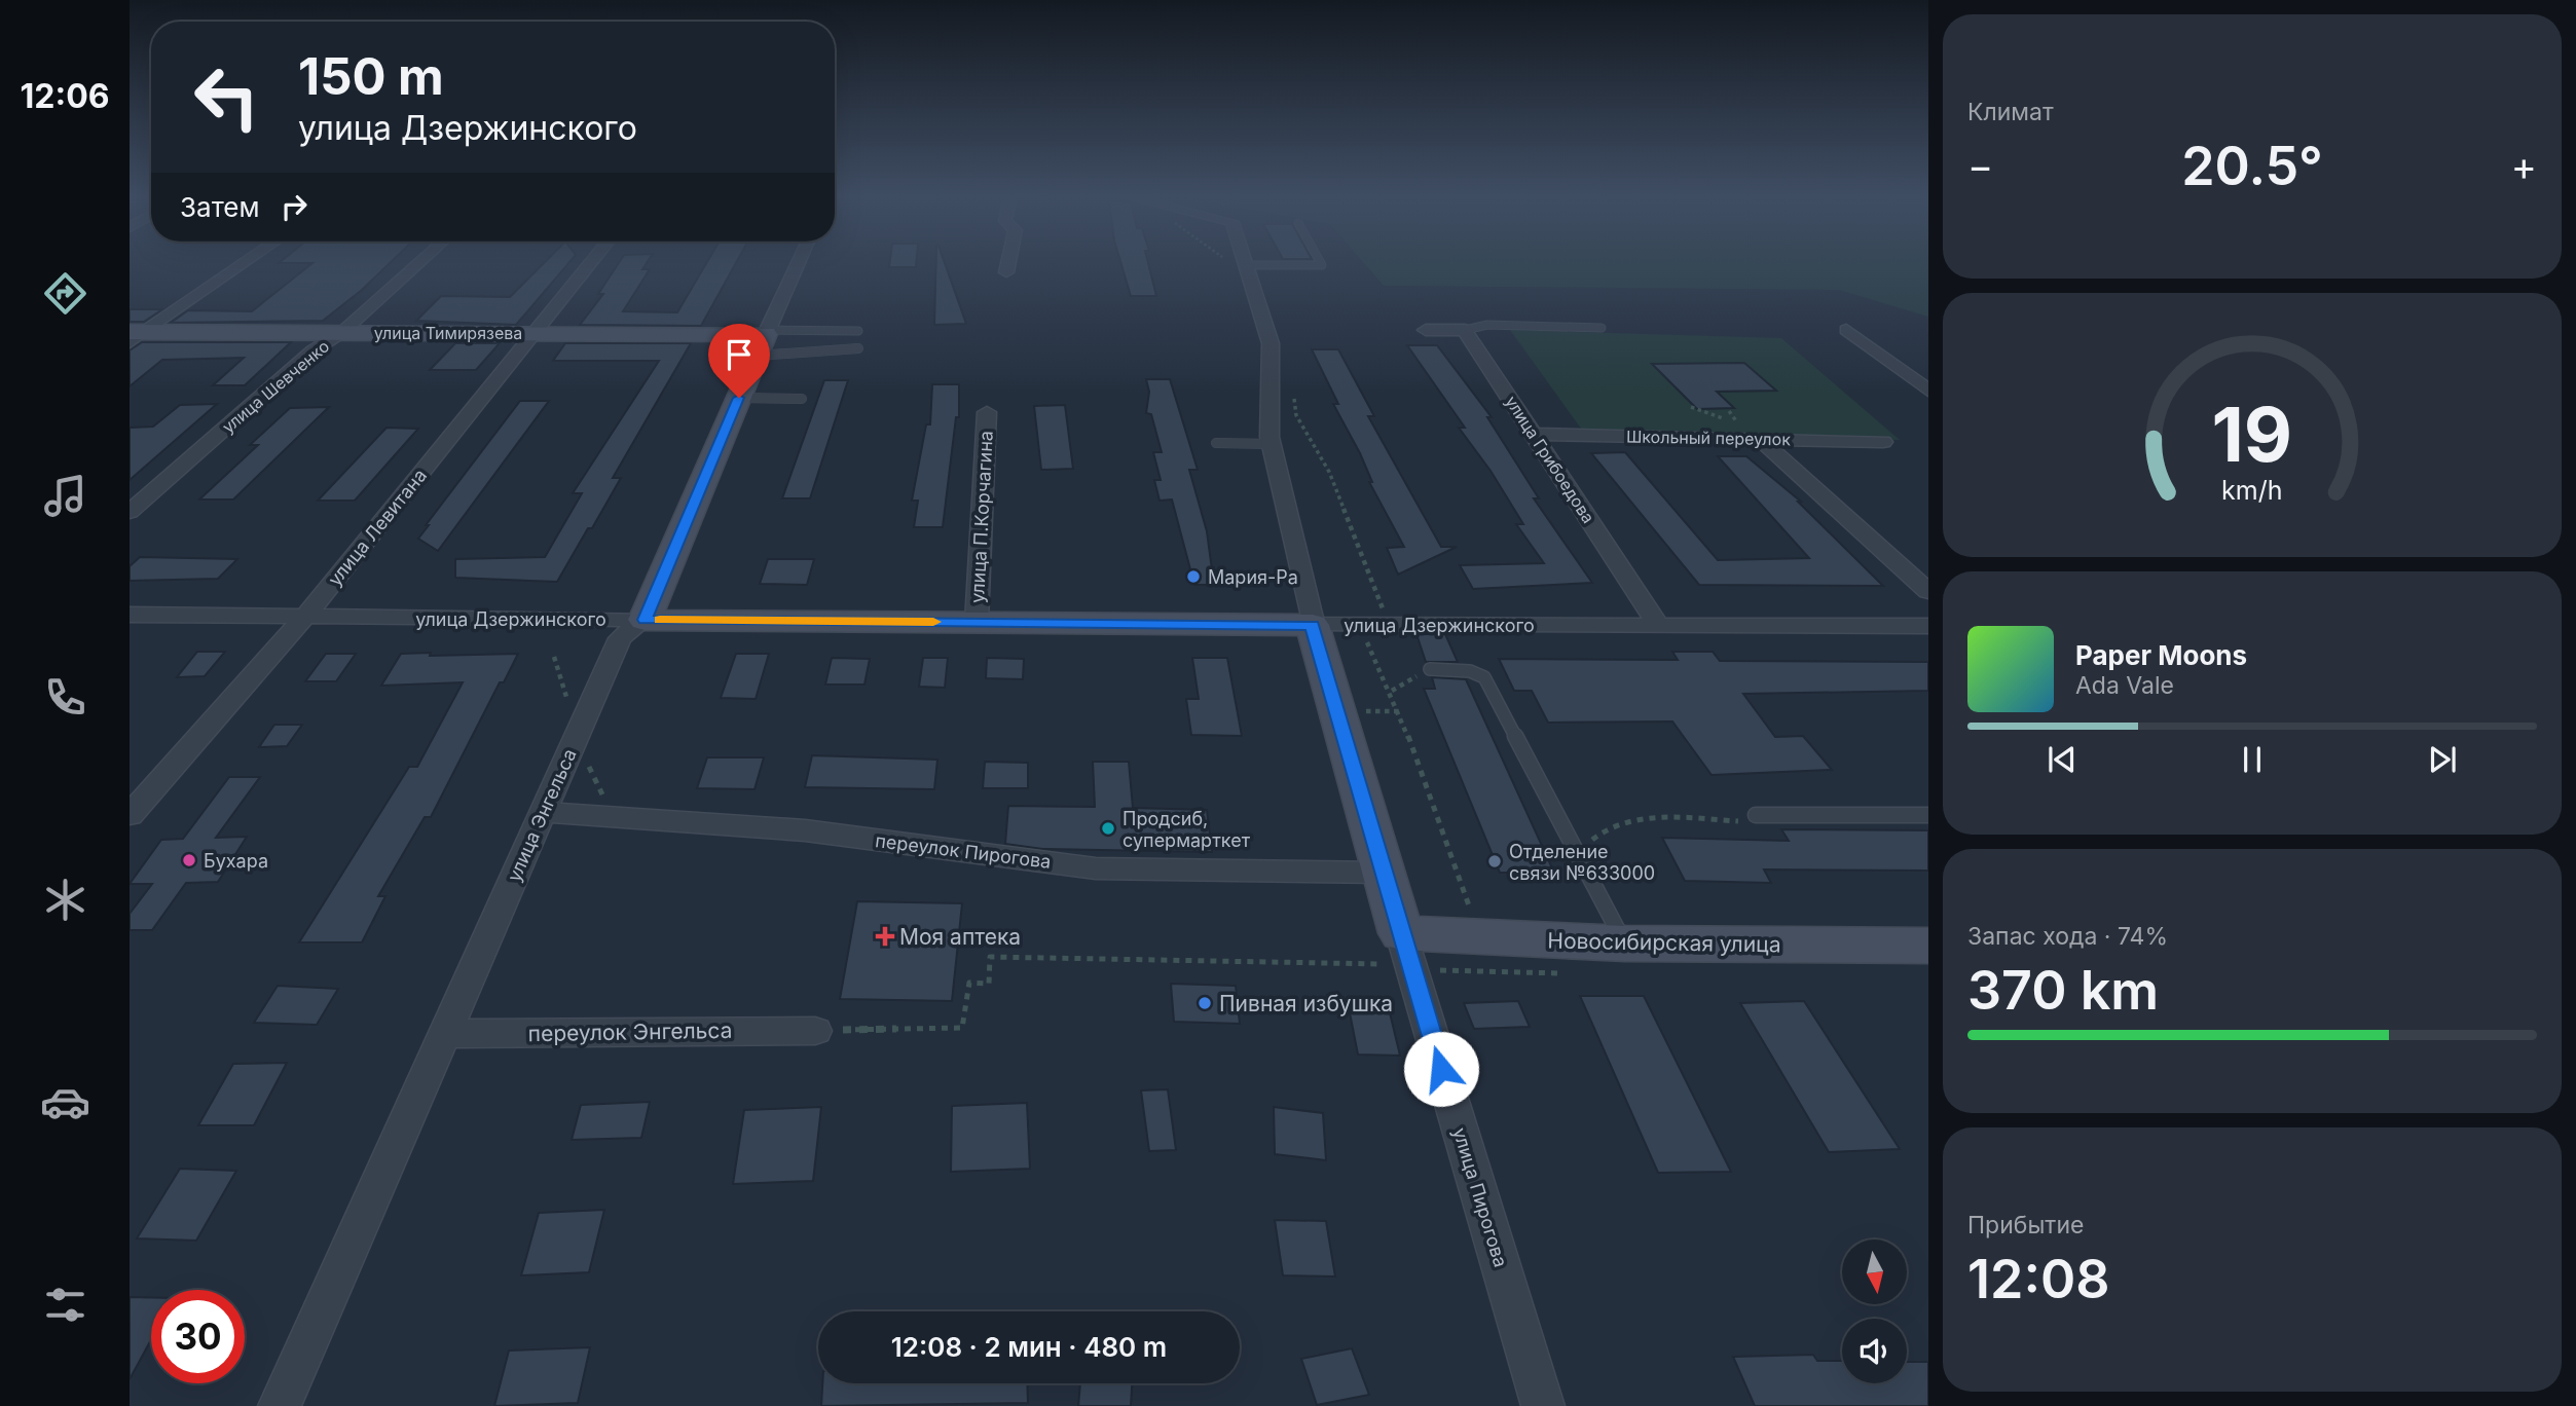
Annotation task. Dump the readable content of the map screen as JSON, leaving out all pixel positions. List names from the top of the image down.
{
  "streets": {
    "street": [
      "улица Тимирязева",
      "улица Шевченко",
      "Школьный переулок",
      "улица Грибоедова",
      "улица П.Корчагина",
      "улица Левитана",
      "улица Дзержинского",
      "улица Энгельса",
      "переулок Пирогова",
      "Новосибирская улица",
      "переулок Энгельса",
      "улица Пирогова"
    ]
  },
  "crossings": [
    ["улица Тимирязева", "улица Шевченко"],
    ["улица Тимирязева", "улица Левитана"],
    ["улица Тимирязева", "улица Энгельса"],
    ["Школьный переулок", "улица Грибоедова"],
    ["улица Грибоедова", "улица Дзержинского"],
    ["улица П.Корчагина", "улица Дзержинского"],
    ["улица Левитана", "улица Дзержинского"],
    ["улица Дзержинского", "улица Энгельса"],
    ["улица Дзержинского", "улица Пирогова"],
    ["улица Энгельса", "переулок Пирогова"],
    ["улица Энгельса", "переулок Энгельса"],
    ["переулок Пирогова", "улица Пирогова"],
    ["Новосибирская улица", "улица Пирогова"]
  ],
  "places": {
    "other": [
      "Мария-Ра",
      "Продсиб, супермарткет",
      "Бухара",
      "Отделение связи №633000",
      "Пивная избушка"
    ],
    "health": ["Моя аптека"]
  },
  "north": "bottom",
  "page": {
    "tabs": "12:06",
    "tile": [
      "Климат",
      ["Запас хода · 74%", "370 km"],
      ["Прибытие", "12:08"]
    ],
    "turn": ["150 m", "улица Дзержинского"],
    "heat": ["−", "20.5°", "+"],
    "then": "Затем",
    "song": ["Paper Moons", "Ada Vale"],
    "limit": "30",
    "trip": "12:08 · 2 мин · 480 m",
    "gauge": ["19", "km/h"]
  }
}
